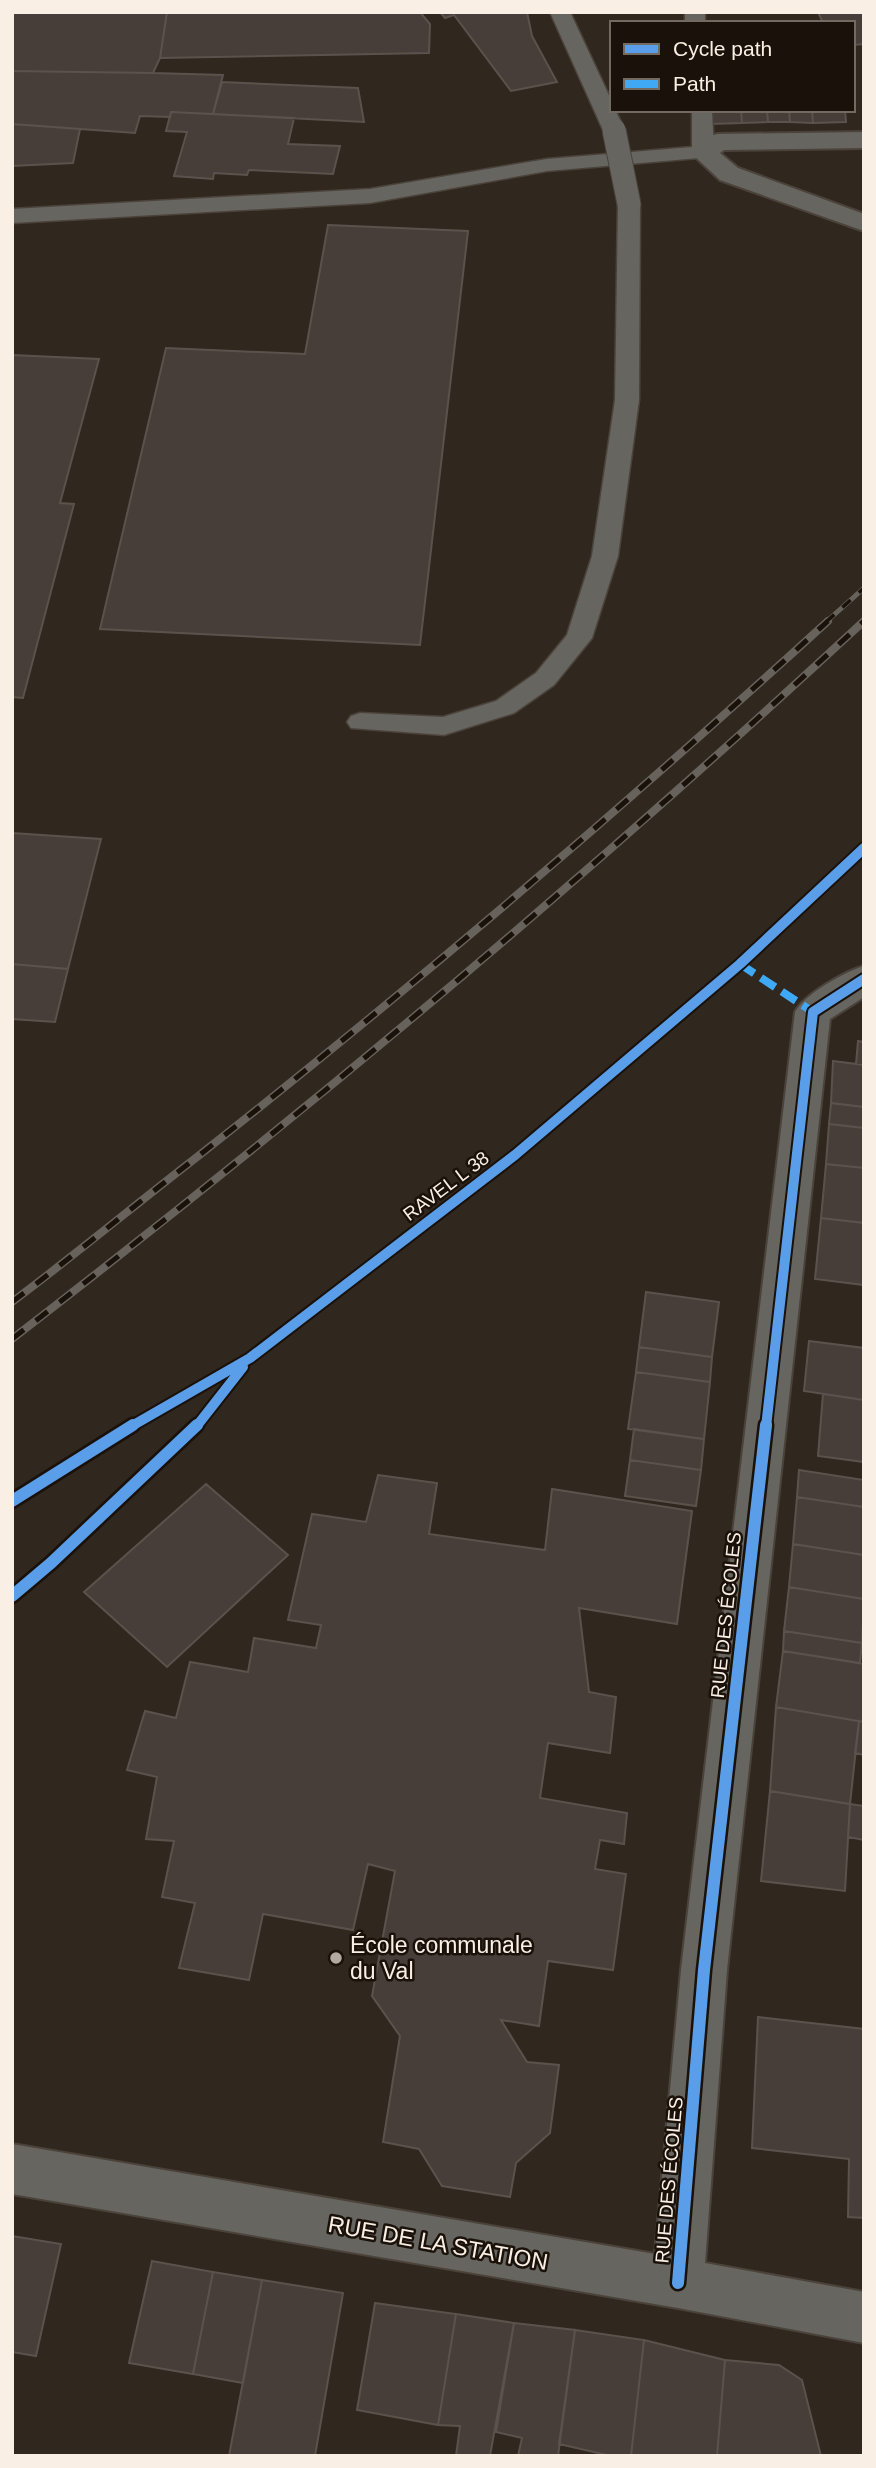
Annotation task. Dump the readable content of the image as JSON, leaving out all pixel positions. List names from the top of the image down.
{
  "streets": {
    "street": ["RUE DES ÉCOLES", "RUE DE LA STATION"],
    "cycle path": ["RAVEL L 38"]
  },
  "crossings": [
    ["RUE DES ÉCOLES", "RUE DE LA STATION"]
  ],
  "places": ["École communale du Val"],
  "legend": ["Cycle path", "Path"]
}
